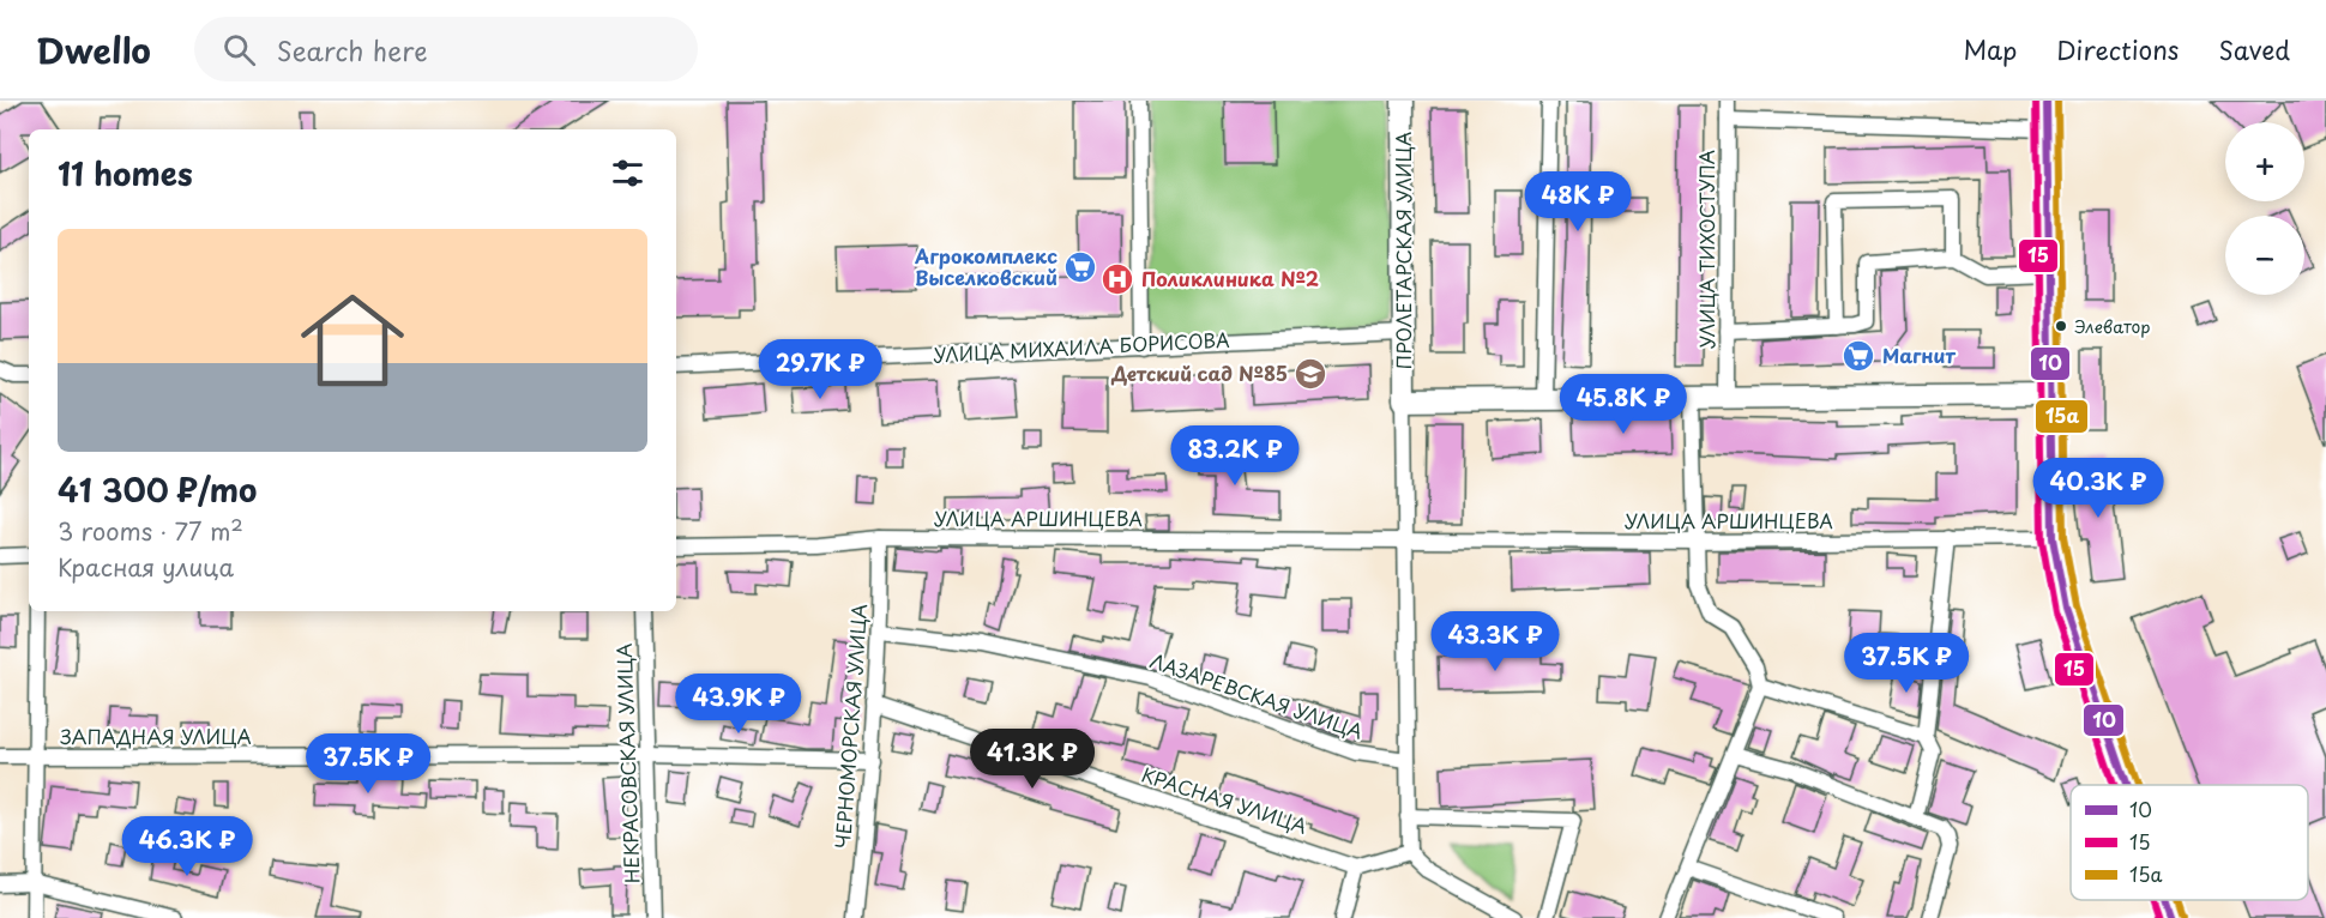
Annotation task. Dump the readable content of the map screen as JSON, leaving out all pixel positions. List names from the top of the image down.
{
  "streets": {
    "street": [
      "УЛИЦА ТИХОСТУПА",
      "ПРОЛЕТАРСКАЯ УЛИЦА",
      "УЛИЦА МИХАИЛА БОРИСОВА",
      "УЛИЦА АРШИНЦЕВА",
      "ЛАЗАРЕВСКАЯ УЛИЦА",
      "ЧЕРНОМОРСКАЯ УЛИЦА",
      "ЗАПАДНАЯ УЛИЦА",
      "НЕКРАСОВСКАЯ УЛИЦА",
      "КРАСНАЯ УЛИЦА"
    ]
  },
  "crossings": [
    ["ПРОЛЕТАРСКАЯ УЛИЦА", "УЛИЦА МИХАИЛА БОРИСОВА"],
    ["УЛИЦА АРШИНЦЕВА", "ЧЕРНОМОРСКАЯ УЛИЦА"],
    ["ЛАЗАРЕВСКАЯ УЛИЦА", "ЧЕРНОМОРСКАЯ УЛИЦА"],
    ["ЧЕРНОМОРСКАЯ УЛИЦА", "ЗАПАДНАЯ УЛИЦА"],
    ["ЧЕРНОМОРСКАЯ УЛИЦА", "КРАСНАЯ УЛИЦА"],
    ["ЗАПАДНАЯ УЛИЦА", "НЕКРАСОВСКАЯ УЛИЦА"]
  ],
  "places": {
    "supermarket": ["Агрокомплекс Выселковский", "Магнит"],
    "hospital": ["Поликлиника №2"],
    "other": ["Элеватор"],
    "school or university": ["Детский сад №85"]
  },
  "lines": ["transit line 10", "transit line 15", "transit line 15а"],
  "legend": ["10", "15", "15а"],
  "page": {
    "header": "Dwello",
    "search": "Search here",
    "nav": ["Map", "Directions", "Saved"],
    "map_buttons": ["+", "−"],
    "heading": "11 homes",
    "price": [
      "48K ₽",
      "29.7K ₽",
      "45.8K ₽",
      "83.2K ₽",
      "40.3K ₽",
      "43.3K ₽",
      "37.5K ₽",
      "43.9K ₽",
      "41.3K ₽",
      "37.5K ₽",
      "46.3K ₽"
    ],
    "list": [
      {
        "name": "41 300 ₽/mo",
        "note": "3 rooms · 77 m² · Красная улица"
      }
    ]
  }
}
